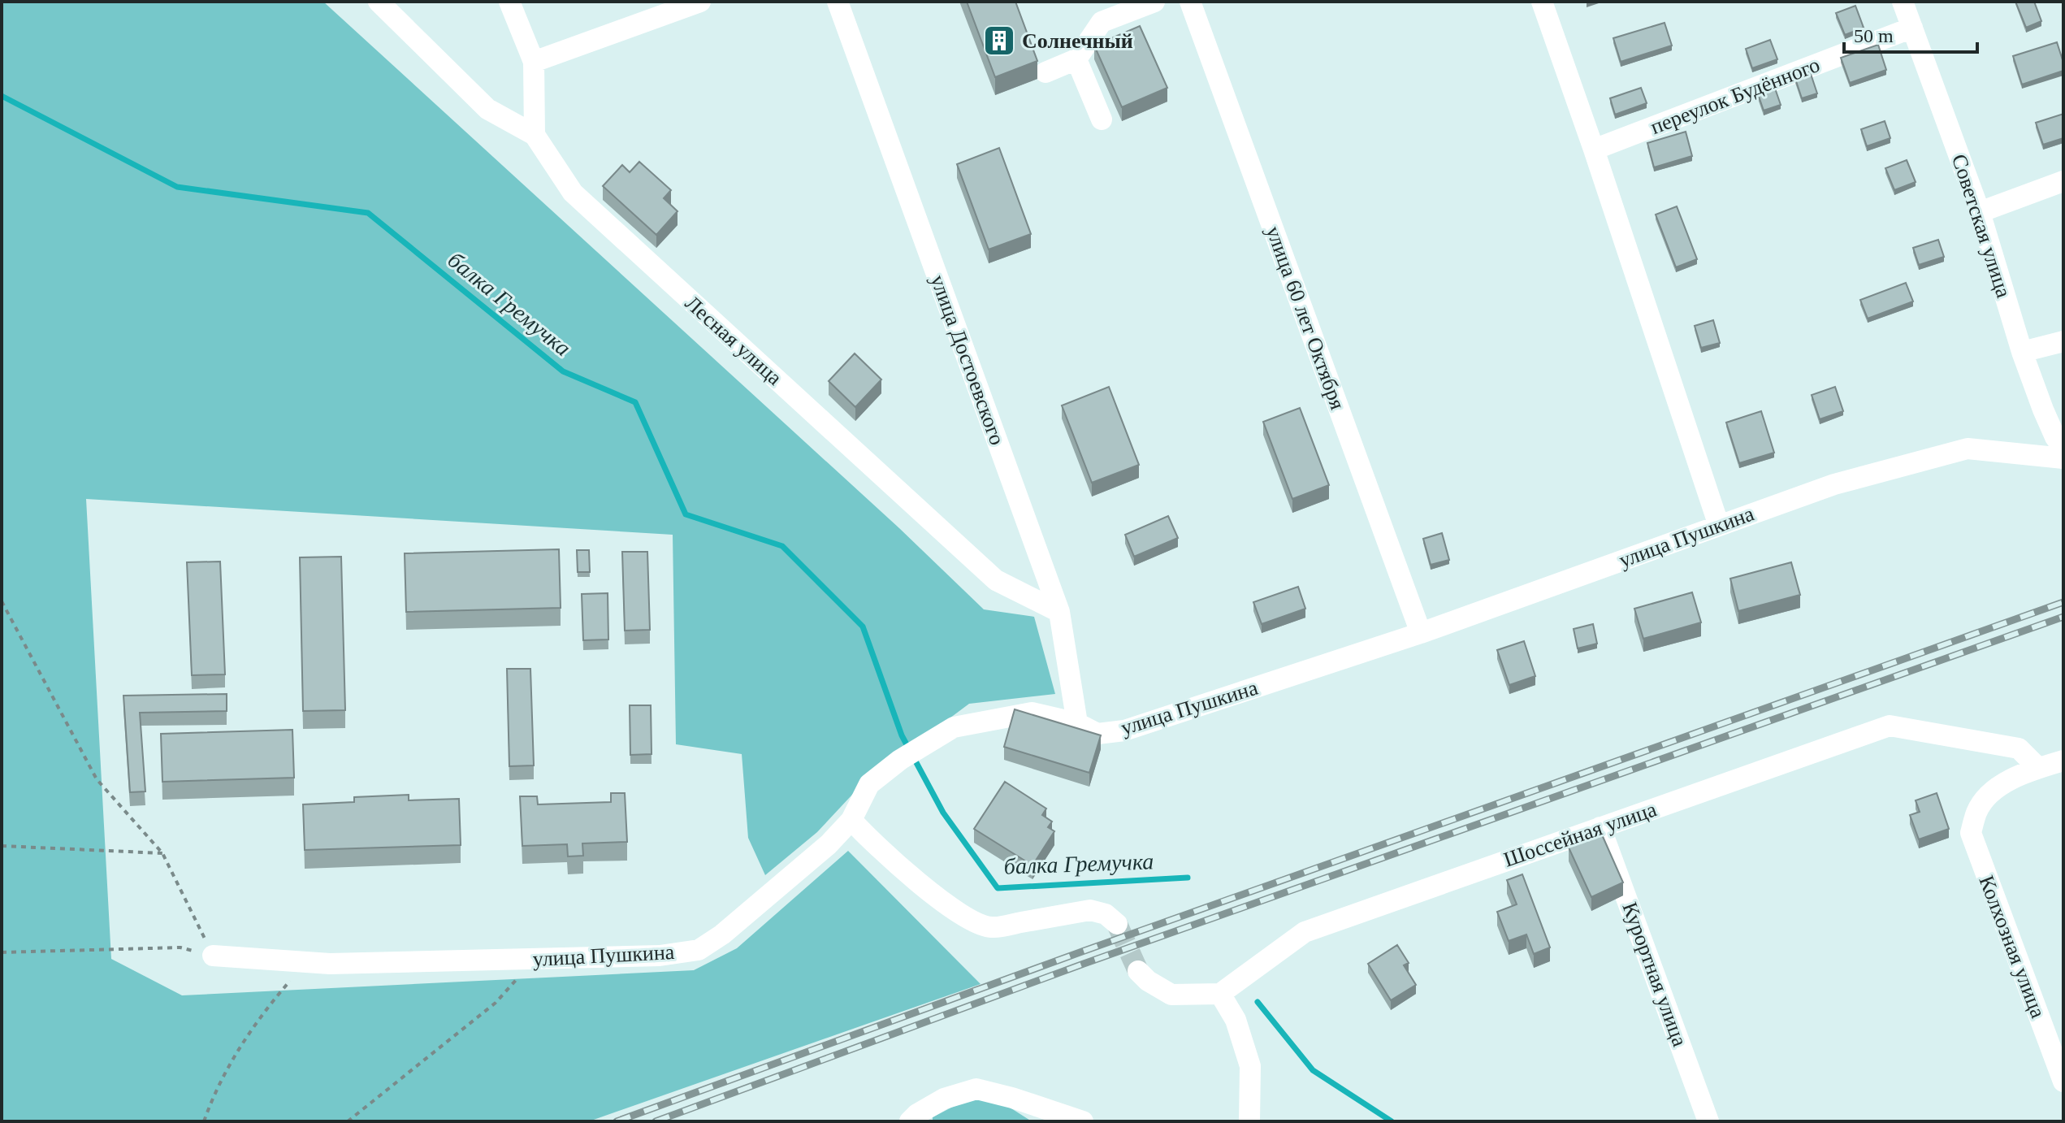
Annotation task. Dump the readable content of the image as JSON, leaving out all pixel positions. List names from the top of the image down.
{
  "streets": {
    "street": [
      "переулок Будённого",
      "Советская улица",
      "улица 60 лет Октября",
      "Лесная улица",
      "улица Достоевского",
      "улица Пушкина",
      "Шоссейная улица",
      "Колхозная улица",
      "Курортная улица"
    ]
  },
  "crossings": [
    ["переулок Будённого", "Советская улица"],
    ["улица 60 лет Октября", "улица Пушкина"],
    ["Лесная улица", "улица Достоевского"],
    ["улица Достоевского", "улица Пушкина"],
    ["Шоссейная улица", "Колхозная улица"],
    ["Шоссейная улица", "Курортная улица"]
  ],
  "water": ["балка Гремучка"],
  "places": {
    "building": ["Солнечный"]
  },
  "scale_bar": "50 m"
}
